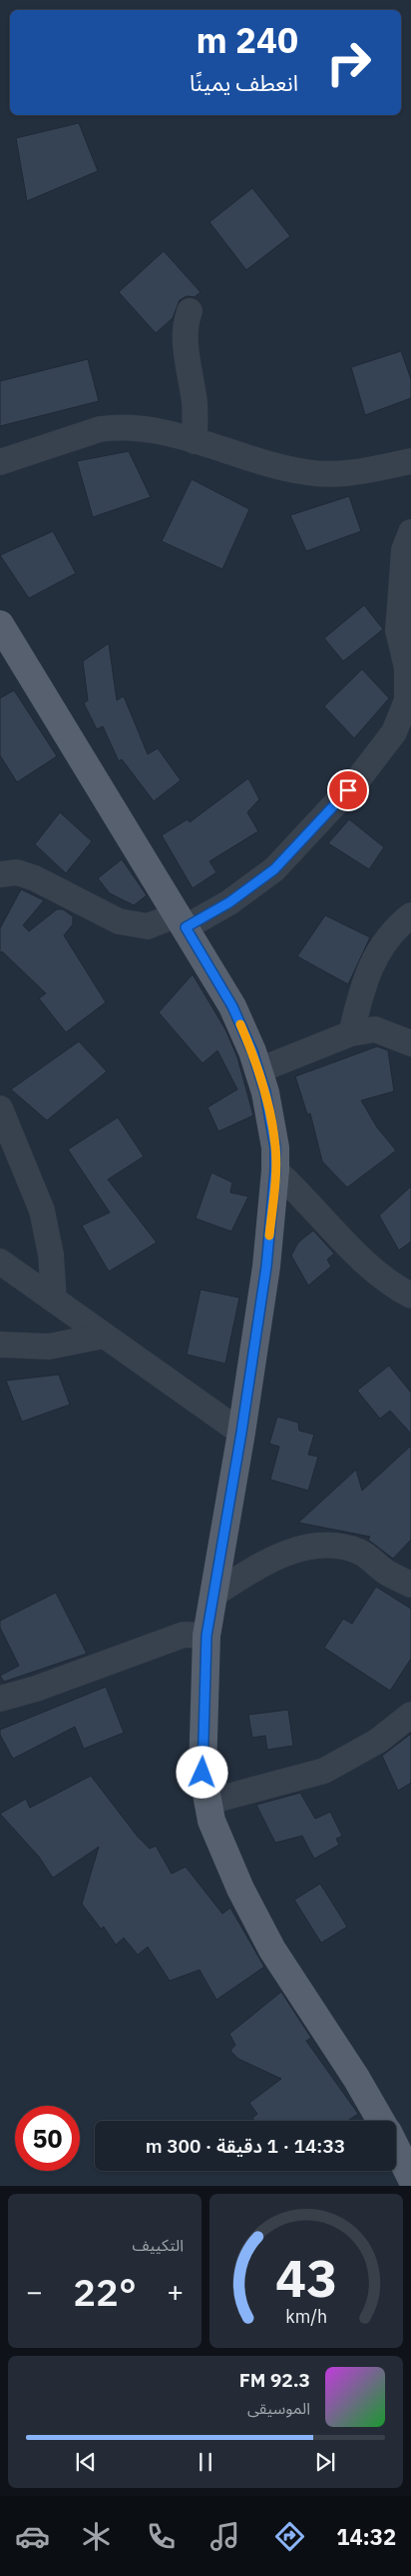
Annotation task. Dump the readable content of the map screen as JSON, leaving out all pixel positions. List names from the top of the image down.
{
  "page": {
    "turn": ["240 m", "انعطف يمينًا"],
    "limit": "50",
    "trip": "14:33 · 1 دقيقة · 300 m",
    "tile": "التكييف",
    "heat": ["−", "22°", "+"],
    "song": ["92.3 FM", "الموسيقى"],
    "tabs": "14:32",
    "gauge": ["43", "km/h"]
  }
}
